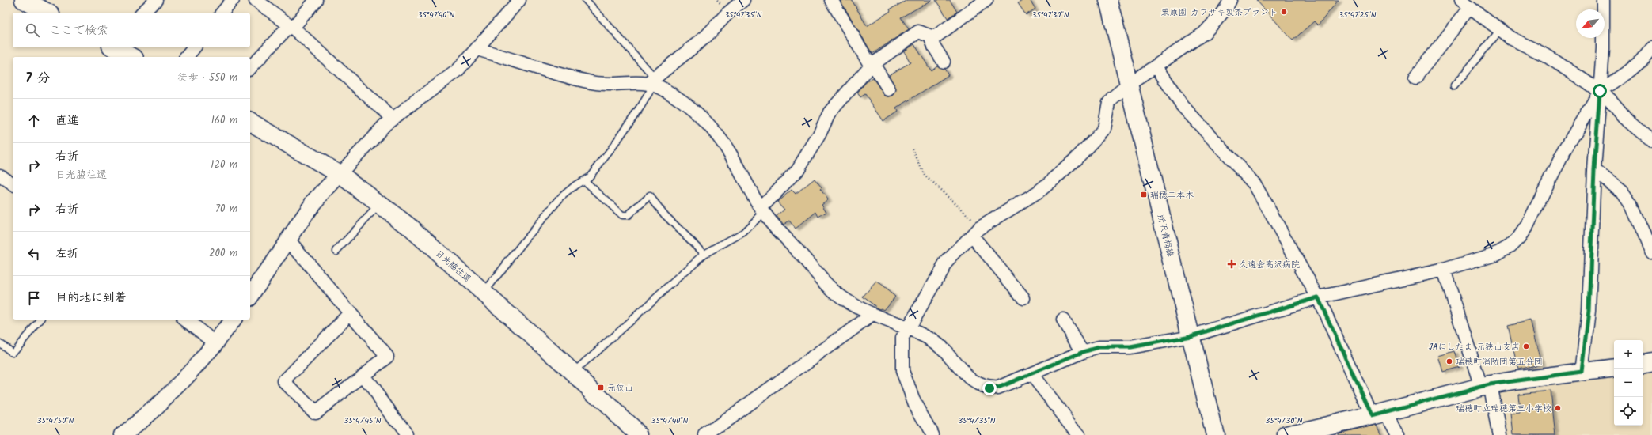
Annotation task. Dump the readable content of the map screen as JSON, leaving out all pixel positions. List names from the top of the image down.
{
  "streets": {
    "main road": ["所沢青梅線", "日光脇往還"]
  },
  "places": {
    "other": [
      "栗原園 カワサキ製茶プラント",
      "JAにしたま 元狭山支店",
      "瑞穂町消防団第五分団",
      "瑞穂町立瑞穂第三小学校"
    ],
    "transit": ["瑞穂二本木", "元狭山"],
    "health": ["久遠会高沢病院"]
  },
  "north": "bottom left",
  "page": {
    "search": "ここで検索",
    "heading": ["7 分", "徒歩 · 550 m"],
    "list": [
      ["直進", "160 m"],
      ["右折", "日光脇往還", "120 m"],
      ["右折", "70 m"],
      ["左折", "200 m"],
      "目的地に到着"
    ],
    "map_buttons": ["+", "−"]
  },
  "coordinates": [
    "35°47'40\"N",
    "35°47'35\"N",
    "35°47'30\"N",
    "35°47'25\"N",
    "35°47'50\"N",
    "35°47'45\"N"
  ]
}
